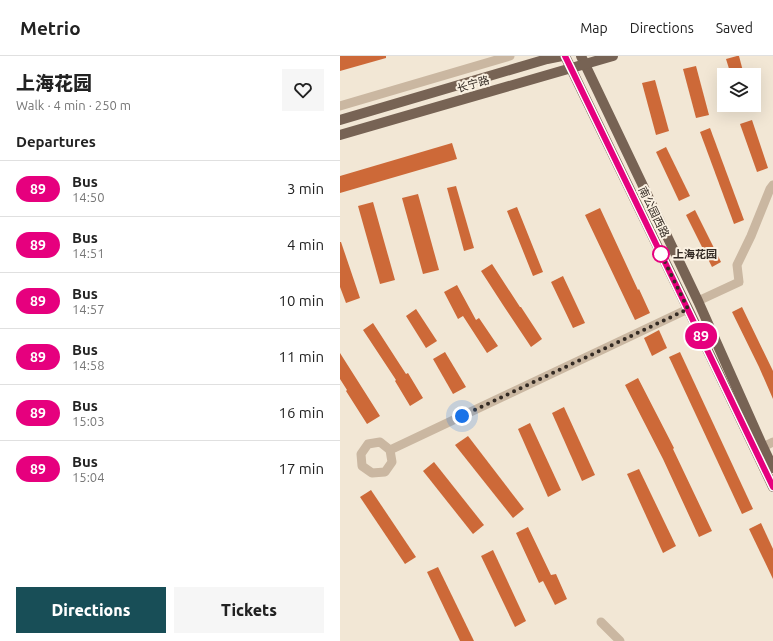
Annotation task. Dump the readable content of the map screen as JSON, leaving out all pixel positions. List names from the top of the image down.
{
  "streets": {
    "main road": ["长宁路", "南公园西路"]
  },
  "crossings": [
    ["长宁路", "南公园西路"]
  ],
  "places": ["上海花园"],
  "lines": ["bus line 89"],
  "page": {
    "header": "Metrio",
    "nav": ["Map", "Directions", "Saved"],
    "heading": [
      ["上海花园", "Walk · 4 min · 250 m"],
      "Departures"
    ],
    "on_map": "89",
    "list": [
      {
        "mark": "89",
        "name": "Bus",
        "note": "14:50",
        "value": "3 min"
      },
      {
        "mark": "89",
        "name": "Bus",
        "note": "14:51",
        "value": "4 min"
      },
      {
        "mark": "89",
        "name": "Bus",
        "note": "14:57",
        "value": "10 min"
      },
      {
        "mark": "89",
        "name": "Bus",
        "note": "14:58",
        "value": "11 min"
      },
      {
        "mark": "89",
        "name": "Bus",
        "note": "15:03",
        "value": "16 min"
      },
      {
        "mark": "89",
        "name": "Bus",
        "note": "15:04",
        "value": "17 min"
      }
    ],
    "buttons": ["Directions", "Tickets"]
  }
}
